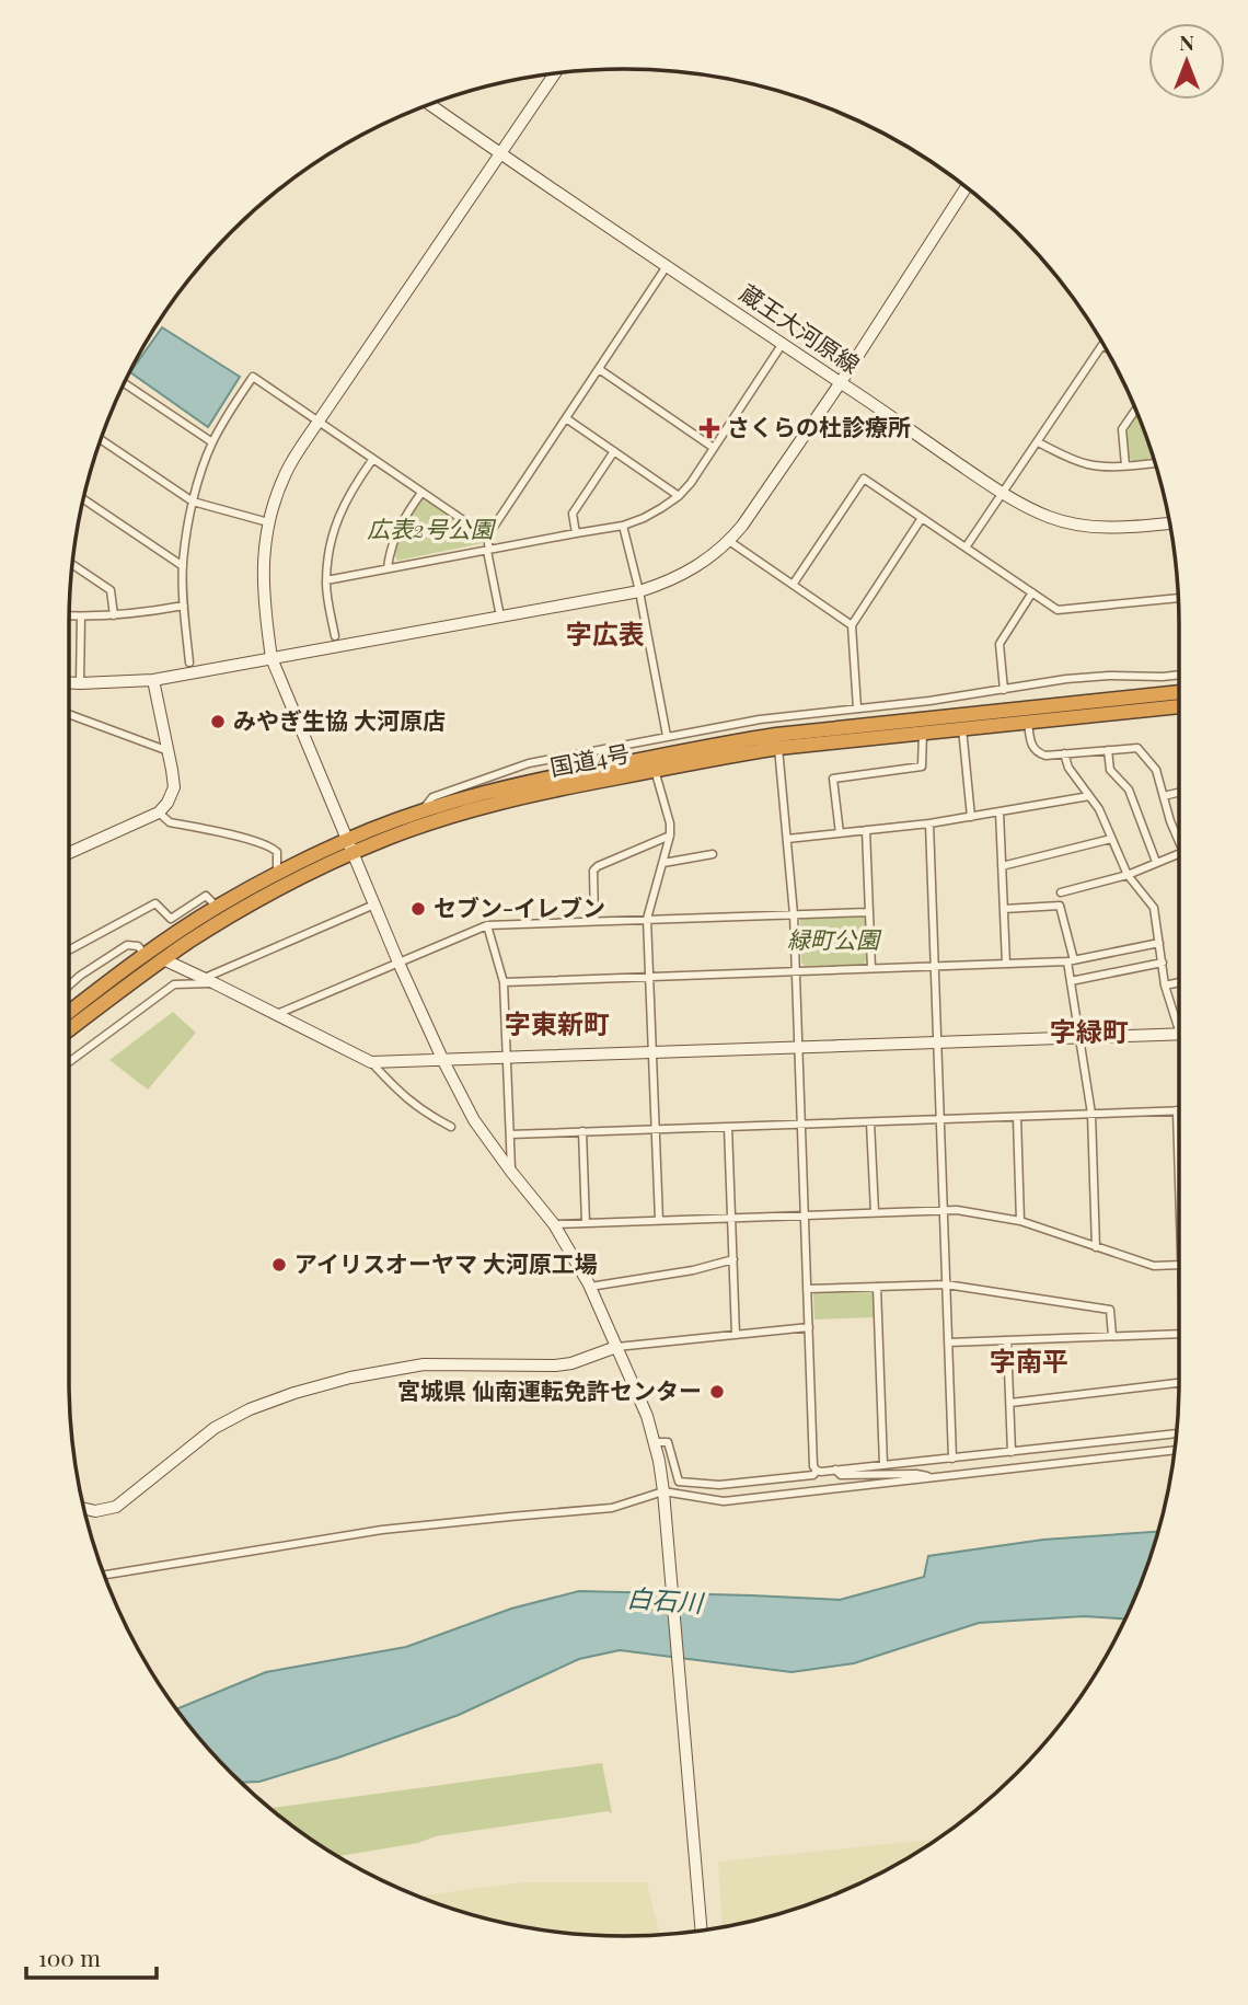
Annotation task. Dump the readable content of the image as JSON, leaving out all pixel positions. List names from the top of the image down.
{
  "streets": {
    "highway": ["国道4号"],
    "street": ["蔵王大河原線"]
  },
  "districts": [
    "字広表",
    "字東新町",
    "字緑町",
    "字南平"
  ],
  "water": ["白石川"],
  "parks": ["広表2号公園", "緑町公園"],
  "places": {
    "health": ["さくらの杜診療所"],
    "other": [
      "みやぎ生協 大河原店",
      "セブン-イレブン",
      "アイリスオーヤマ 大河原工場",
      "宮城県 仙南運転免許センター"
    ]
  },
  "scale_bar": "100 m",
  "north": "top"
}
